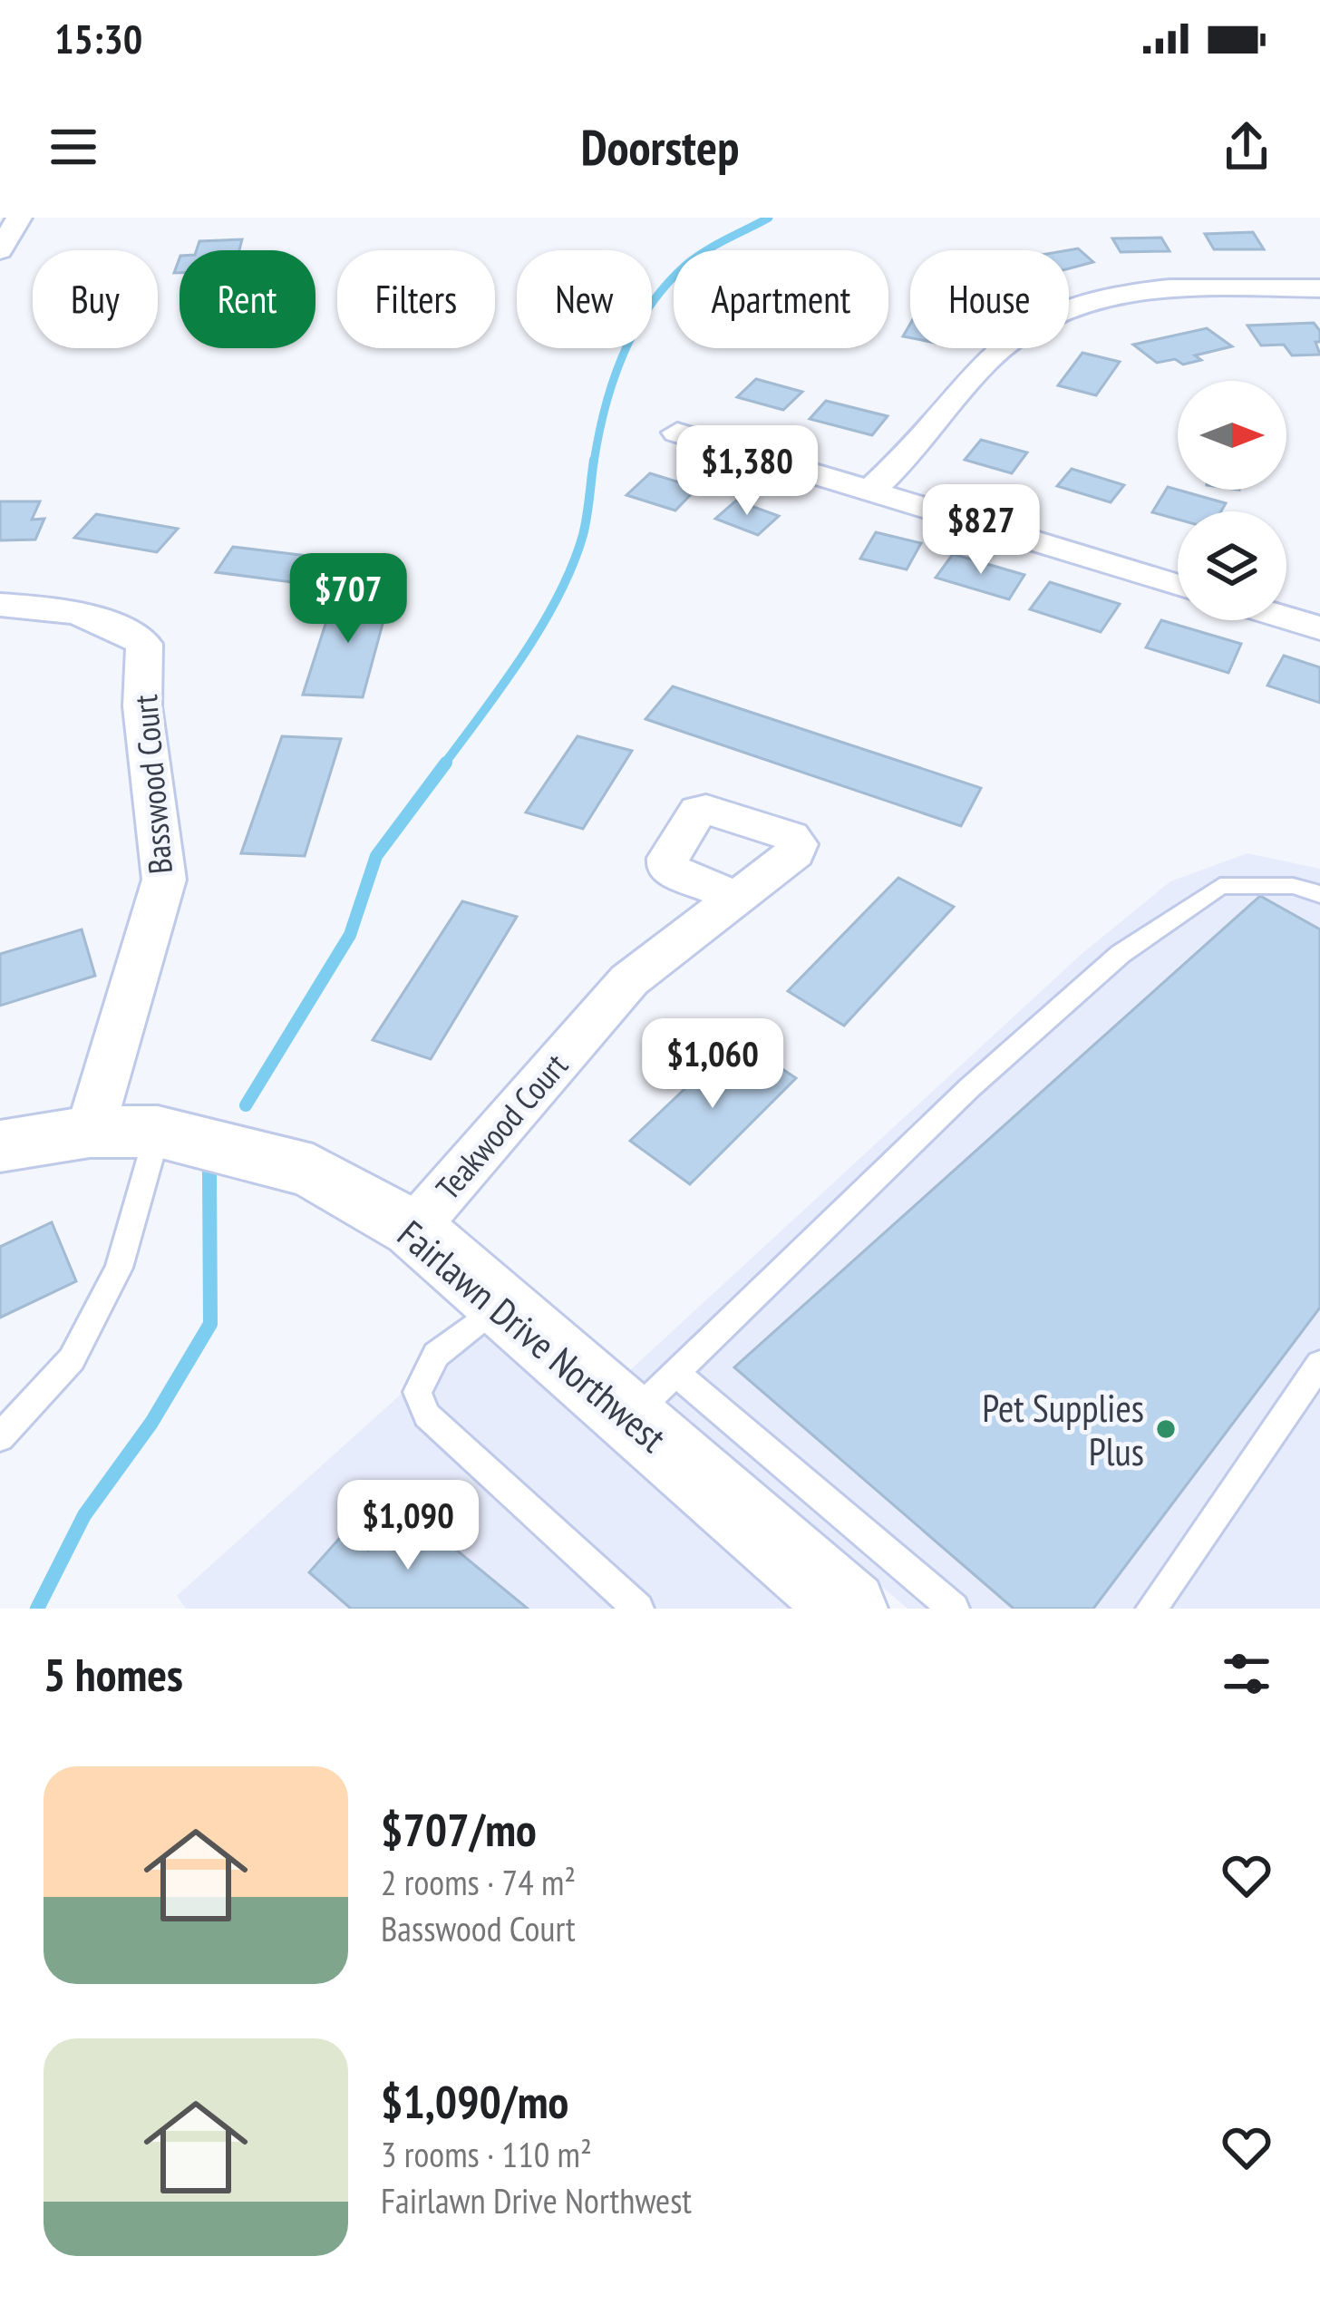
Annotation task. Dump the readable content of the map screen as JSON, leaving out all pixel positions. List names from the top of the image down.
{
  "streets": {
    "street": ["Basswood Court", "Teakwood Court", "Fairlawn Drive Northwest"]
  },
  "crossings": [
    ["Basswood Court", "Fairlawn Drive Northwest"],
    ["Teakwood Court", "Fairlawn Drive Northwest"]
  ],
  "places": ["Pet Supplies Plus"],
  "north": "right",
  "page": {
    "status": "15:30",
    "header": "Doorstep",
    "chip": [
      "Buy",
      "Rent",
      "Filters",
      "New",
      "Apartment",
      "House"
    ],
    "price": [
      "$1,380",
      "$827",
      "$707",
      "$1,060",
      "$1,090"
    ],
    "heading": "5 homes",
    "list": [
      {
        "name": "$707/mo",
        "note": "2 rooms · 74 m² · Basswood Court"
      },
      {
        "name": "$1,090/mo",
        "note": "3 rooms · 110 m² · Fairlawn Drive Northwest"
      }
    ]
  }
}
